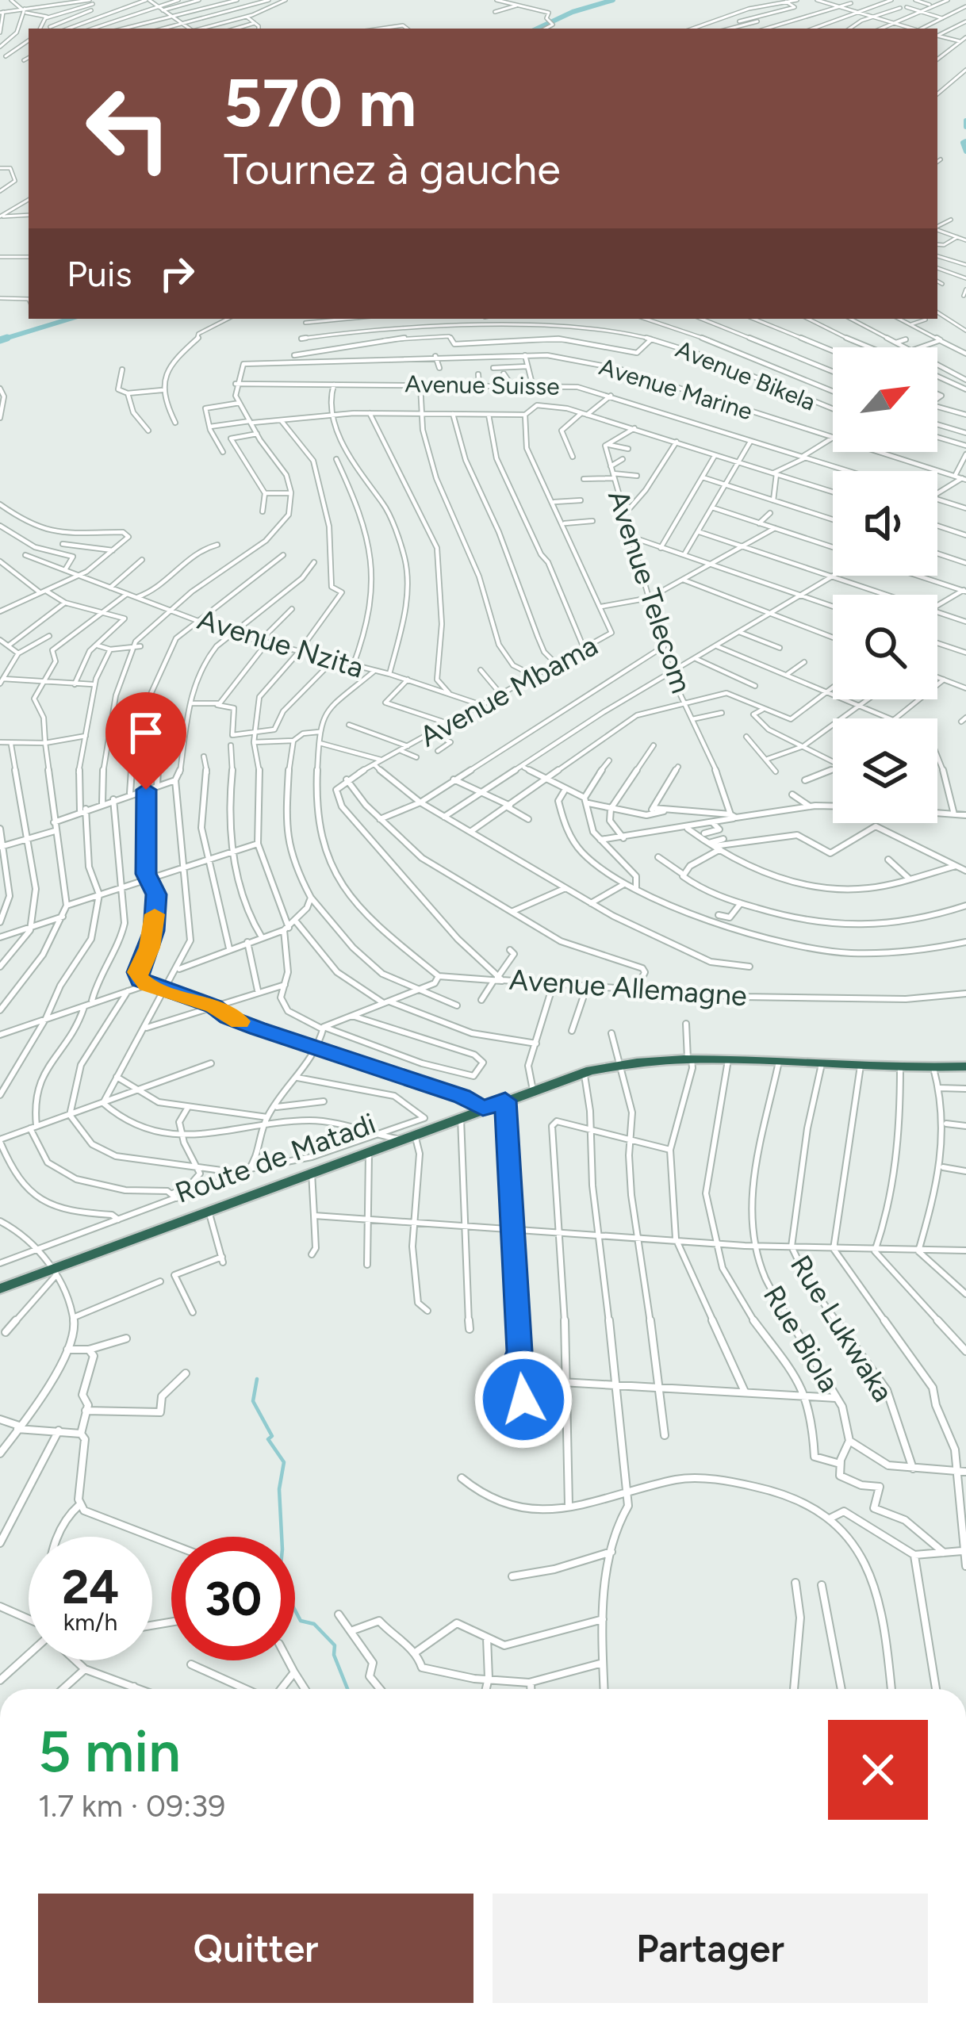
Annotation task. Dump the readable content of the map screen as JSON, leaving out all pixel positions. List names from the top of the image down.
{
  "streets": {
    "highway": ["Route de Matadi"],
    "street": [
      "Avenue Bikela",
      "Avenue Suisse",
      "Avenue Marine",
      "Avenue Telecom",
      "Avenue Nzita",
      "Avenue Mbama",
      "Avenue Allemagne",
      "Rue Lukwaka",
      "Rue Biola"
    ]
  },
  "crossings": [
    ["Avenue Suisse", "Avenue Marine"],
    ["Avenue Nzita", "Avenue Mbama"],
    ["Avenue Mbama", "Avenue Allemagne"],
    ["Route de Matadi", "Rue Lukwaka"],
    ["Route de Matadi", "Rue Biola"]
  ],
  "north": "top right",
  "page": {
    "turn": ["570 m", "Tournez à gauche"],
    "then": "Puis",
    "speed": "24 km/h",
    "limit": "30",
    "heading": ["5 min", "1.7 km · 09:39"],
    "buttons": ["Quitter", "Partager"]
  }
}
